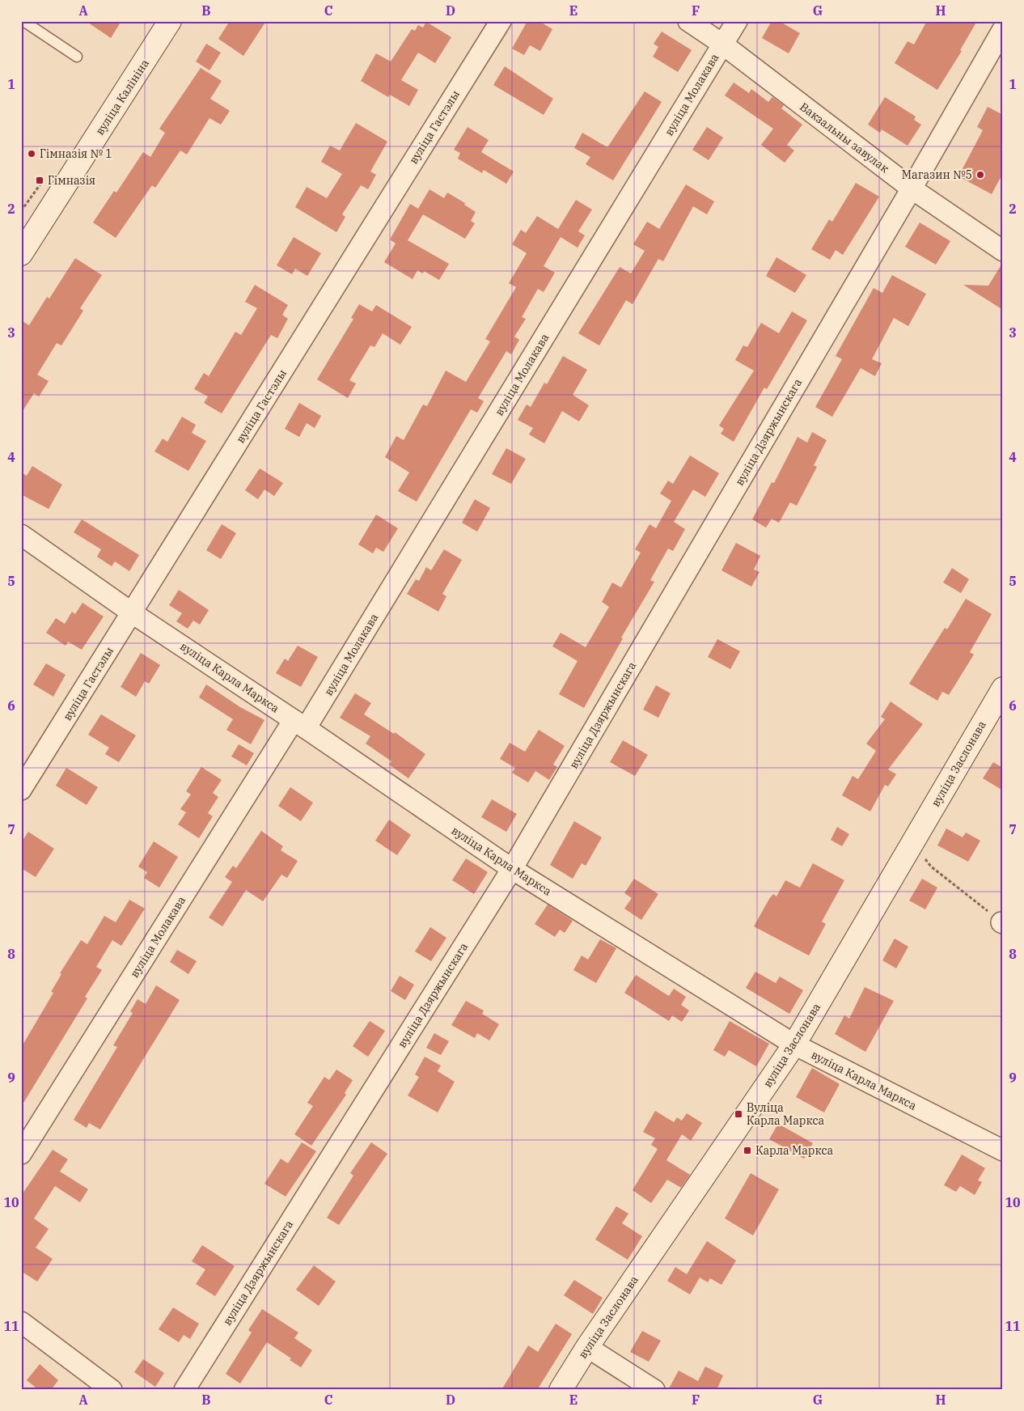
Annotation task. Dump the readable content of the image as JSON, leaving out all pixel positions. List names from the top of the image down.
{
  "streets": {
    "street": [
      "вуліца Молакава",
      "вуліца Калініна",
      "вуліца Гастэлы",
      "Вакзальны завулак",
      "вуліца Дзяржынскага",
      "вуліца Карла Маркса",
      "вуліца Заслонава"
    ]
  },
  "crossings": [
    ["вуліца Молакава", "Вакзальны завулак"],
    ["вуліца Молакава", "вуліца Карла Маркса"],
    ["вуліца Гастэлы", "вуліца Карла Маркса"],
    ["Вакзальны завулак", "вуліца Дзяржынскага"],
    ["вуліца Дзяржынскага", "вуліца Карла Маркса"],
    ["вуліца Карла Маркса", "вуліца Заслонава"]
  ],
  "places": {
    "other": ["Гімназія № 1", "Магазин №5"],
    "transit": ["Гімназія", "Вуліца Карла Маркса", "Карла Маркса"]
  },
  "grid": {
    "columns": [
      "A",
      "B",
      "C",
      "D",
      "E",
      "F",
      "G",
      "H"
    ],
    "rows": [
      "1",
      "2",
      "3",
      "4",
      "5",
      "6",
      "7",
      "8",
      "9",
      "10",
      "11"
    ]
  }
}
